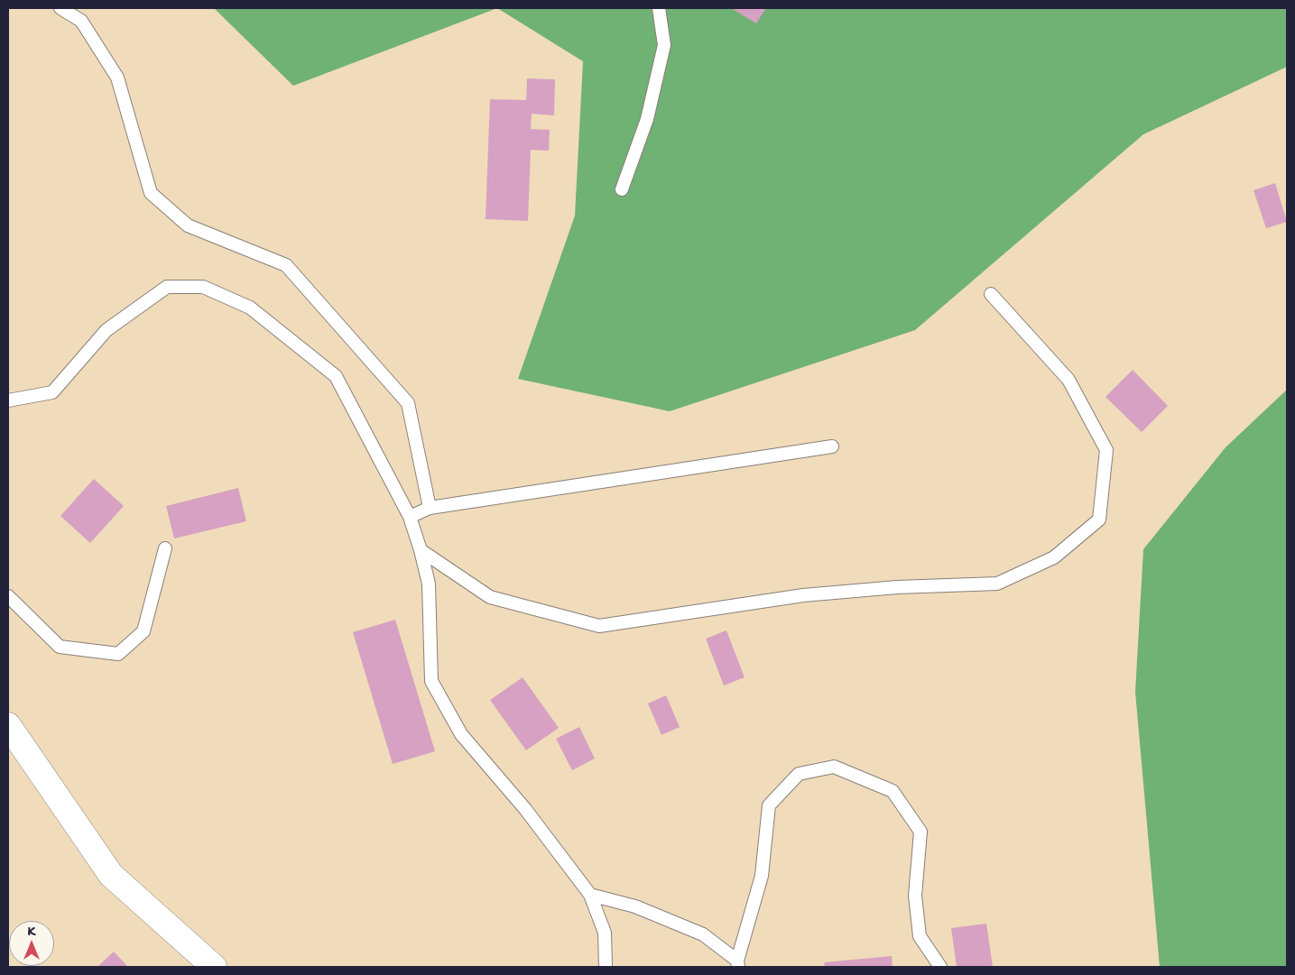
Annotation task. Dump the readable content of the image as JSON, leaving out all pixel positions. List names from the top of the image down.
{
  "north": "top"
}
